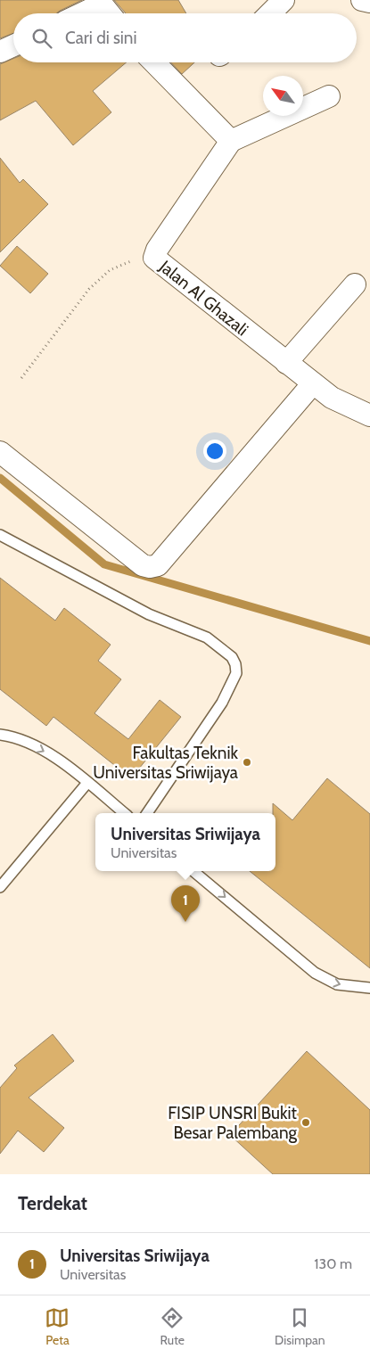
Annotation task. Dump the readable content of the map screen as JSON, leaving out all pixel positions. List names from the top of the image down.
{
  "streets": {
    "street": ["Jalan Al Ghazali"]
  },
  "places": ["Fakultas Teknik Universitas Sriwijaya", "FISIP UNSRI Bukit Besar Palembang"],
  "north": "top left",
  "page": {
    "search": "Cari di sini",
    "popup": ["Universitas Sriwijaya", "Universitas"],
    "pins": "1",
    "heading": "Terdekat",
    "list": [
      {
        "mark": "1",
        "name": "Universitas Sriwijaya",
        "note": "Universitas",
        "value": "130 m"
      }
    ],
    "nav": ["Peta", "Rute", "Disimpan"]
  }
}
